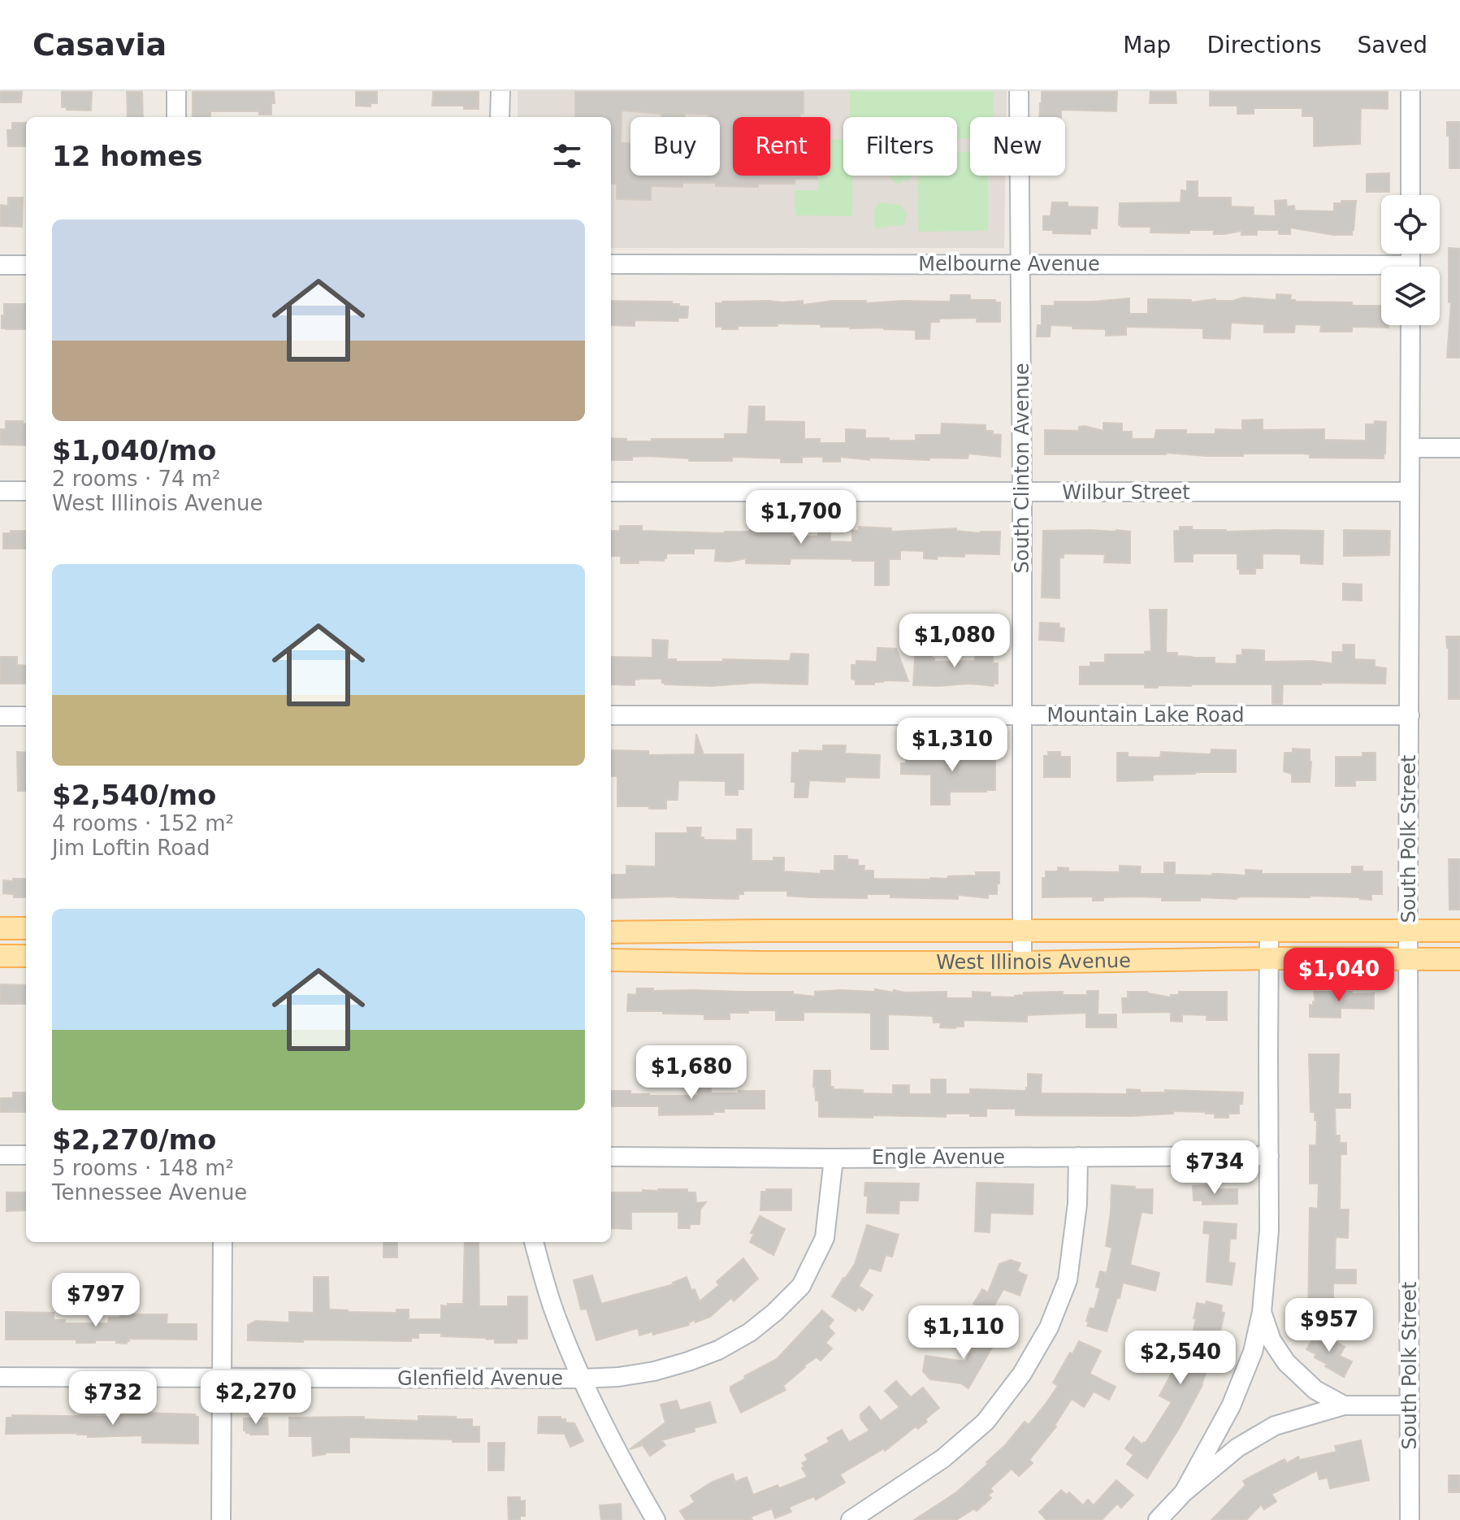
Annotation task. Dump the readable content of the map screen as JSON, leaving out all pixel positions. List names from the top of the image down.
{
  "streets": {
    "main road": ["West Illinois Avenue"],
    "street": [
      "Melbourne Avenue",
      "South Clinton Avenue",
      "Wilbur Street",
      "Mountain Lake Road",
      "South Polk Street",
      "Engle Avenue",
      "Glenfield Avenue"
    ]
  },
  "crossings": [
    ["Melbourne Avenue", "South Clinton Avenue"],
    ["South Clinton Avenue", "Wilbur Street"],
    ["South Clinton Avenue", "Mountain Lake Road"],
    ["South Clinton Avenue", "West Illinois Avenue"],
    ["Wilbur Street", "South Polk Street"],
    ["Mountain Lake Road", "South Polk Street"],
    ["South Polk Street", "West Illinois Avenue"],
    ["Engle Avenue", "Glenfield Avenue"]
  ],
  "page": {
    "header": "Casavia",
    "nav": ["Map", "Directions", "Saved"],
    "chip": [
      "Buy",
      "Rent",
      "Filters",
      "New"
    ],
    "heading": "12 homes",
    "list": [
      {
        "name": "$1,040/mo",
        "note": "2 rooms · 74 m² · West Illinois Avenue"
      },
      {
        "name": "$2,540/mo",
        "note": "4 rooms · 152 m² · Jim Loftin Road"
      },
      {
        "name": "$2,270/mo",
        "note": "5 rooms · 148 m² · Tennessee Avenue"
      }
    ],
    "price": [
      "$1,700",
      "$1,080",
      "$1,310",
      "$1,040",
      "$1,680",
      "$734",
      "$797",
      "$957",
      "$1,110",
      "$2,540",
      "$2,270",
      "$732"
    ]
  }
}
